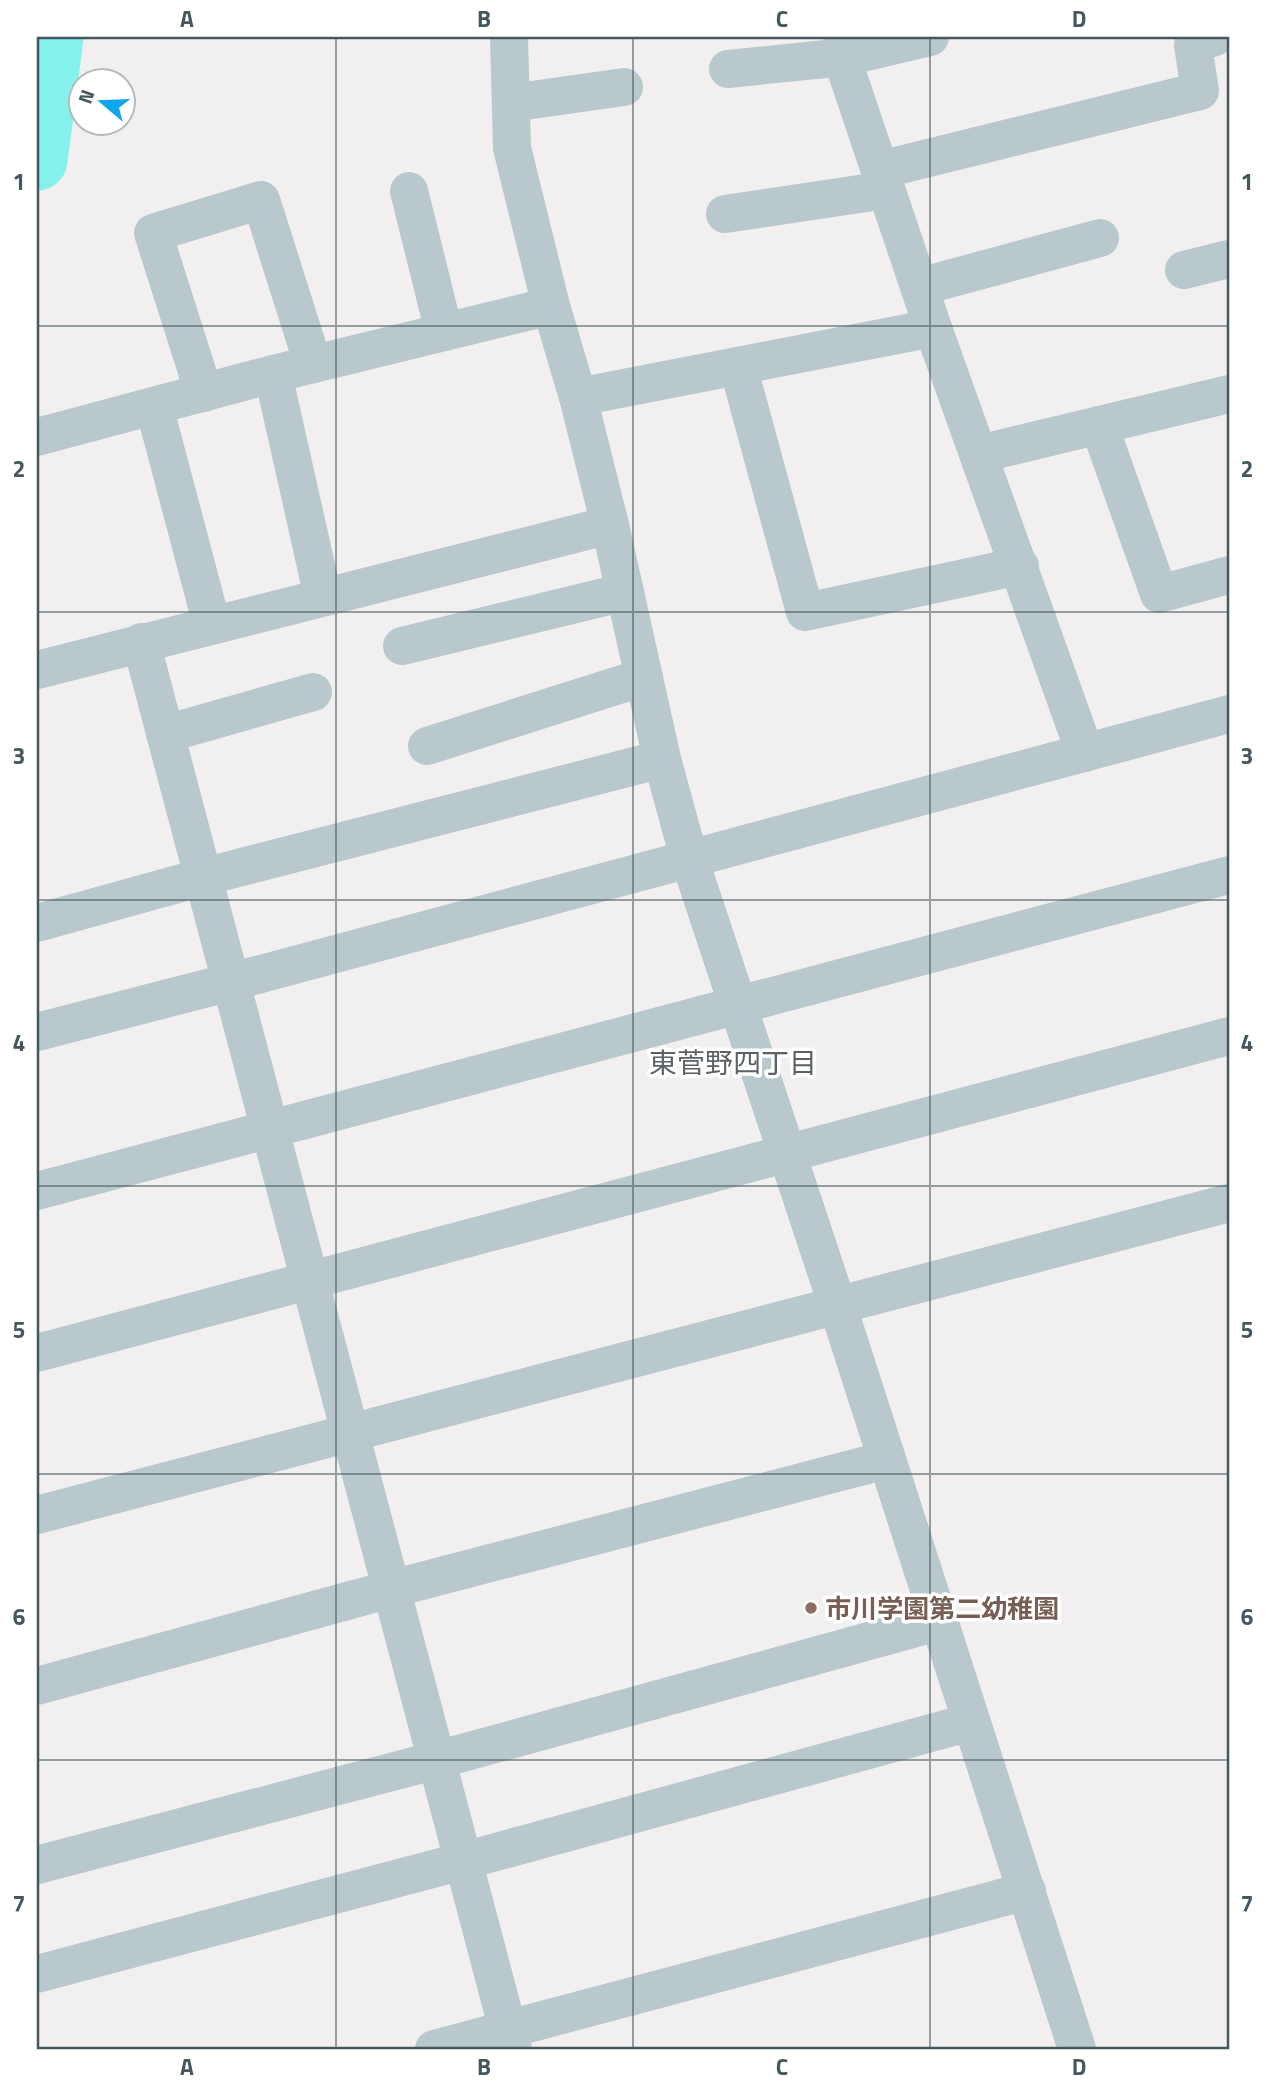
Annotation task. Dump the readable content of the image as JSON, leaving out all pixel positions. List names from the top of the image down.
{
  "districts": ["東菅野四丁目"],
  "places": ["市川学園第二幼稚園"],
  "north": "left",
  "grid": {
    "columns": [
      "A",
      "B",
      "C",
      "D"
    ],
    "rows": [
      "1",
      "2",
      "3",
      "4",
      "5",
      "6",
      "7"
    ]
  }
}
